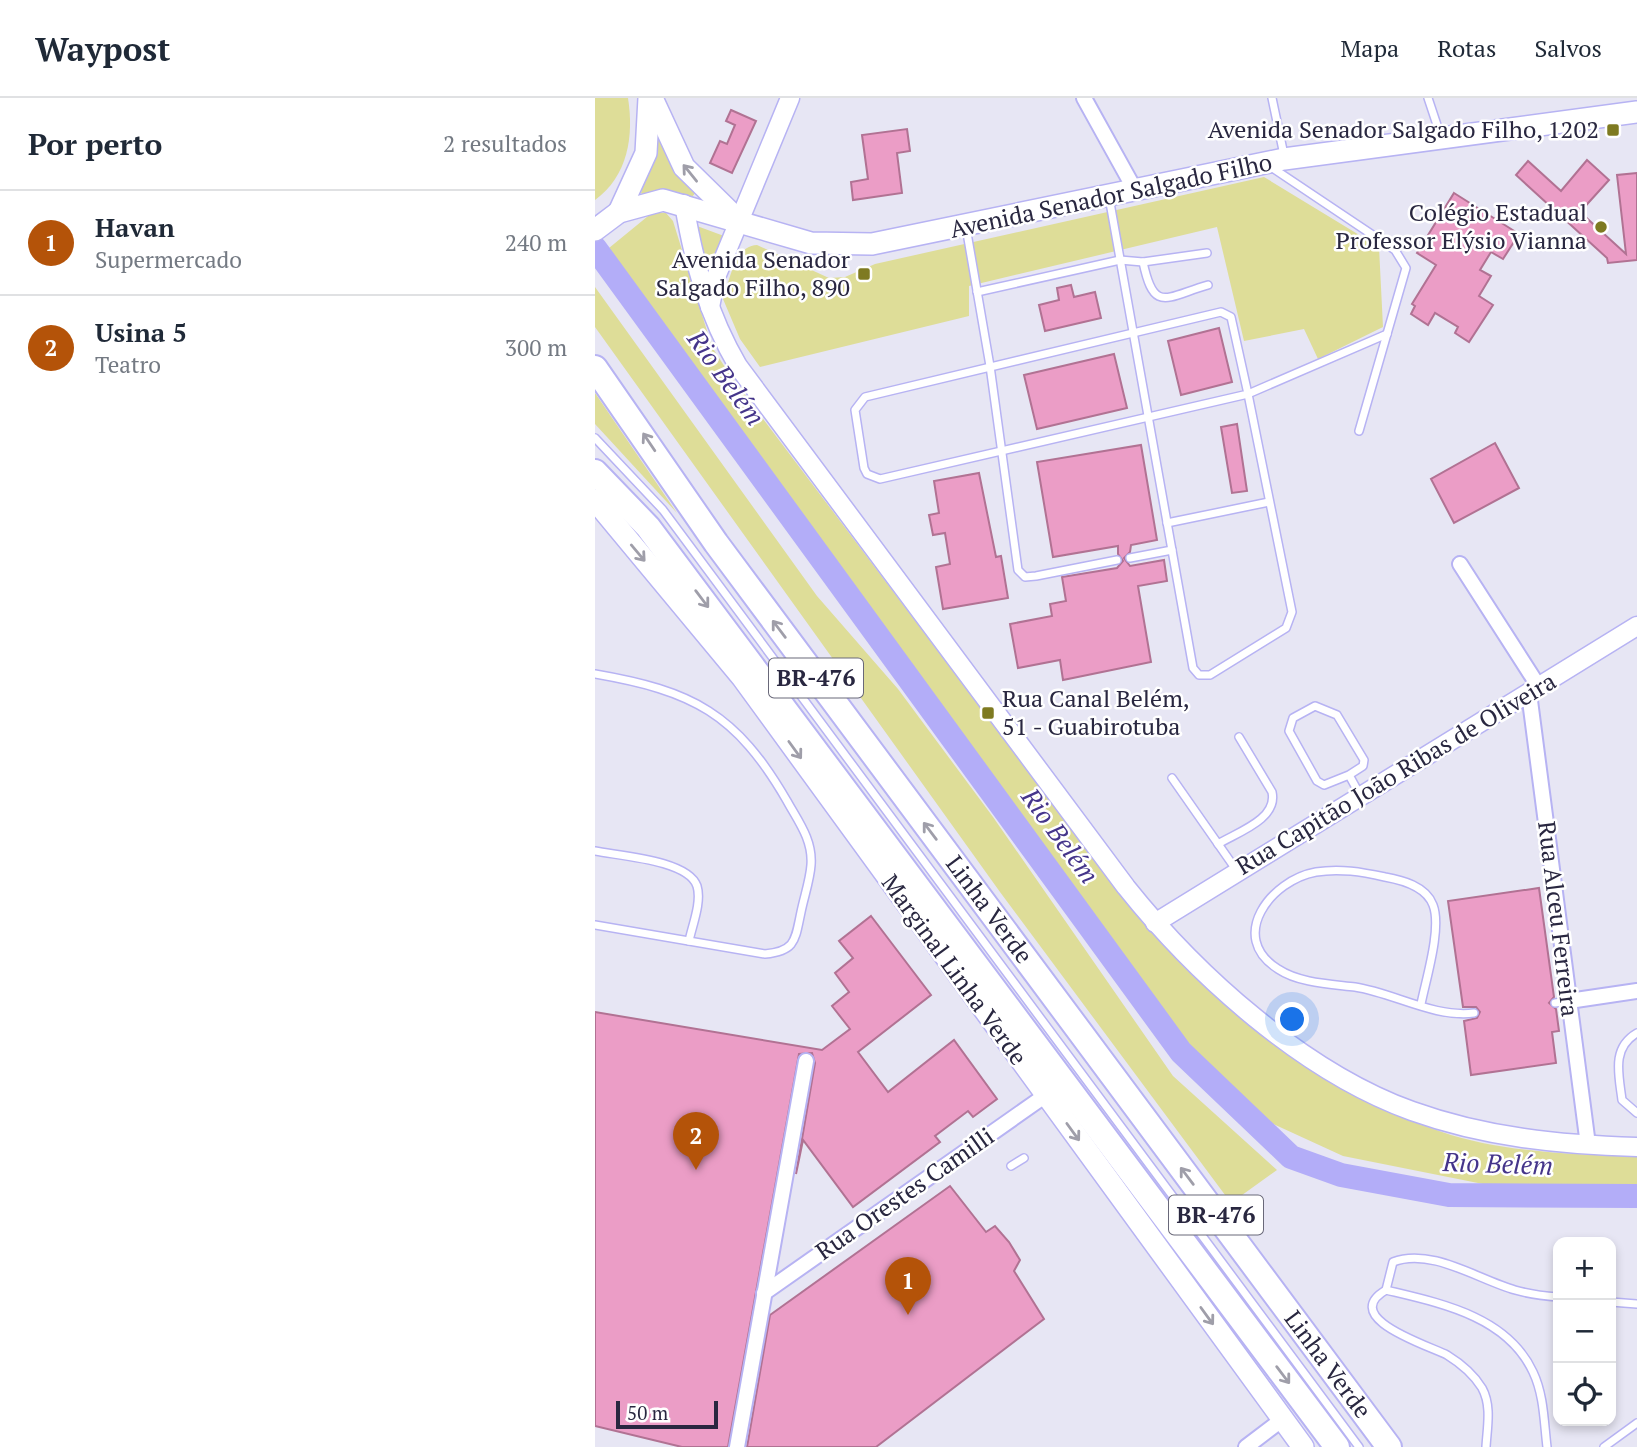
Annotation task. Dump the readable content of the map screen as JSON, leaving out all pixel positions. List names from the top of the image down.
{
  "streets": {
    "highway": ["BR-476", "Linha Verde"],
    "main road": ["Avenida Senador Salgado Filho", "Marginal Linha Verde"],
    "street": ["Rua Capitão João Ribas de Oliveira", "Rua Alceu Ferreira", "Rua Orestes Camilli"]
  },
  "crossings": [
    ["Rua Capitão João Ribas de Oliveira", "Rua Alceu Ferreira"],
    ["Marginal Linha Verde", "Rua Orestes Camilli"]
  ],
  "one_way": ["Marginal Linha Verde"],
  "water": ["Rio Belém"],
  "places": {
    "transit": ["Avenida Senador Salgado Filho, 1202", "Avenida Senador Salgado Filho, 890", "Rua Canal Belém, 51 - Guabirotuba"],
    "other": ["Colégio Estadual Professor Elýsio Vianna"]
  },
  "scale_bar": "50 m",
  "page": {
    "header": "Waypost",
    "nav": ["Mapa", "Rotas", "Salvos"],
    "heading": ["Por perto", "2 resultados"],
    "list": [
      {
        "mark": "1",
        "name": "Havan",
        "note": "Supermercado",
        "value": "240 m"
      },
      {
        "mark": "2",
        "name": "Usina 5",
        "note": "Teatro",
        "value": "300 m"
      }
    ],
    "pins": ["2", "1"],
    "map_buttons": ["+", "−"],
    "scale": "50 m"
  }
}
